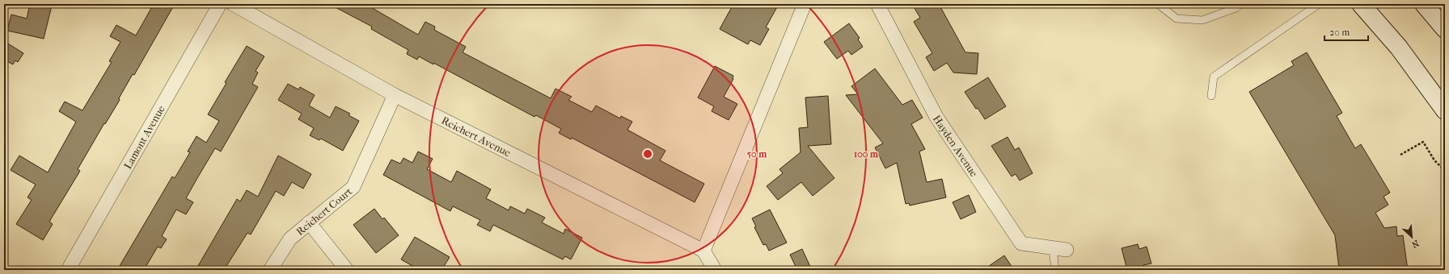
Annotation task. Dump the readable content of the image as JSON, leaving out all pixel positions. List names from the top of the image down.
{
  "streets": {
    "street": [
      "Reichert Avenue",
      "Lamont Avenue",
      "Hayden Avenue",
      "Reichert Court"
    ]
  },
  "crossings": [
    ["Reichert Avenue", "Reichert Court"]
  ],
  "scale_bar": "20 m",
  "north": "bottom right",
  "rings": ["50 m", "100 m"]
}
